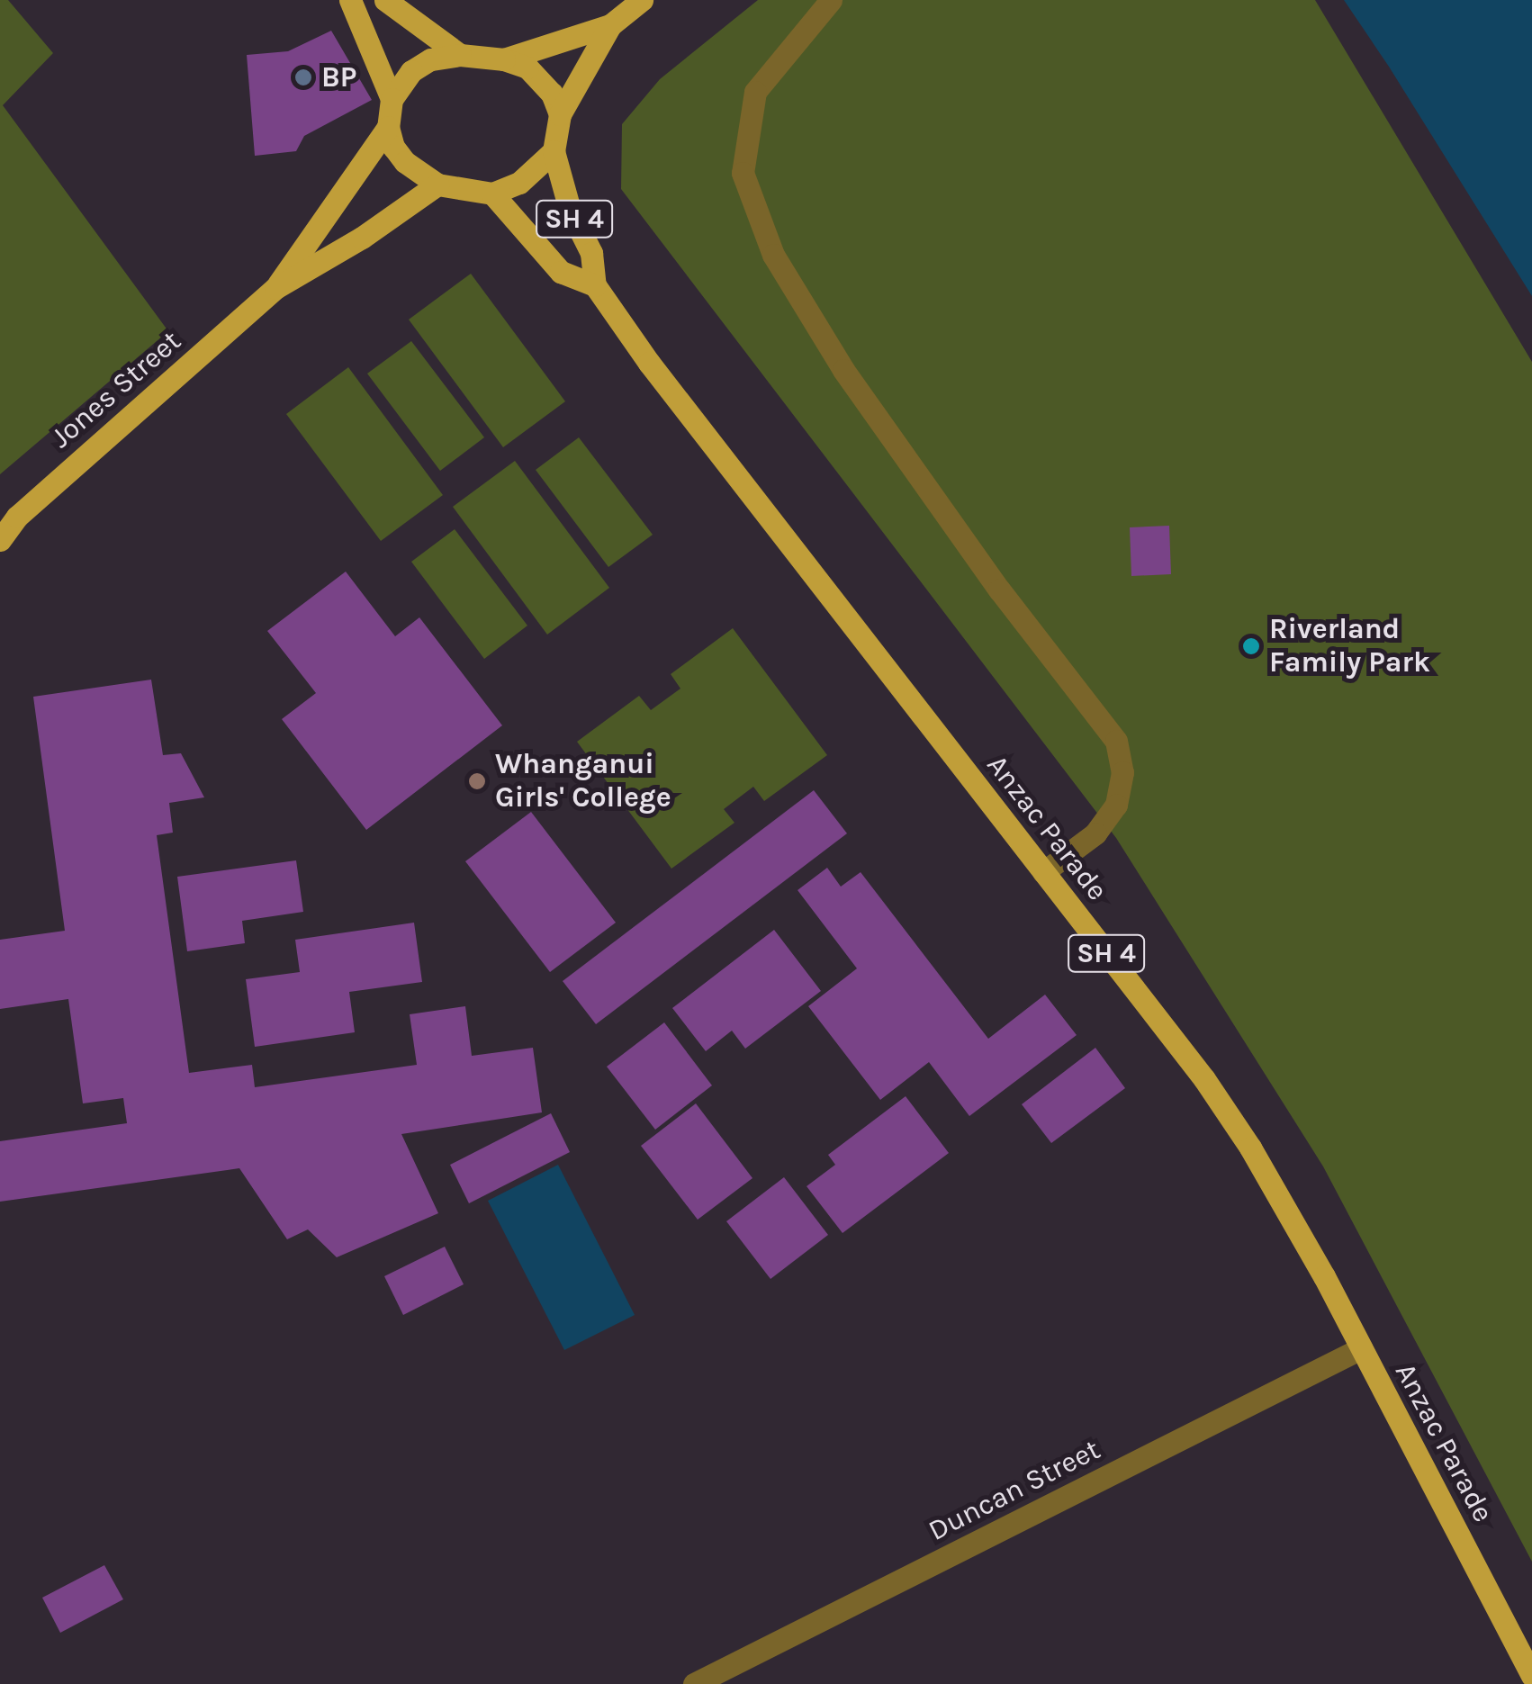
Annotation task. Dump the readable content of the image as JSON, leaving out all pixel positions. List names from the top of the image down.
{
  "streets": {
    "main road": ["SH 4", "Jones Street", "Anzac Parade"],
    "street": ["Duncan Street"]
  },
  "crossings": [
    ["SH 4", "Jones Street"],
    ["SH 4", "Anzac Parade"],
    ["Jones Street", "Anzac Parade"],
    ["Anzac Parade", "Duncan Street"]
  ],
  "places": ["BP", "Riverland Family Park", "Whanganui Girls' College"]
}
